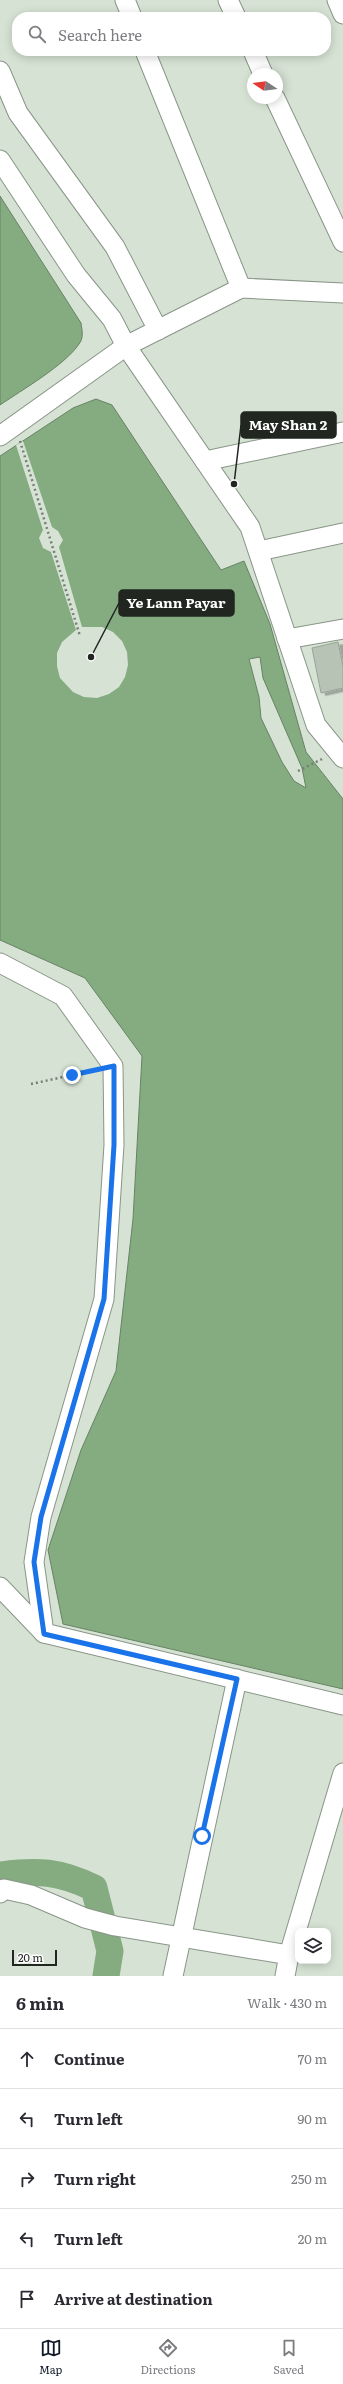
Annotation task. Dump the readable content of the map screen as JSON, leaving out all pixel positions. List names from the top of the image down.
{
  "places": ["May Shan 2", "Ye Lann Payar"],
  "scale_bar": "20 m",
  "north": "left",
  "page": {
    "search": "Search here",
    "scale": "20 m",
    "heading": ["6 min", "Walk · 430 m"],
    "list": [
      ["Continue", "70 m"],
      ["Turn left", "90 m"],
      ["Turn right", "250 m"],
      ["Turn left", "20 m"],
      "Arrive at destination"
    ],
    "nav": ["Map", "Directions", "Saved"]
  }
}
